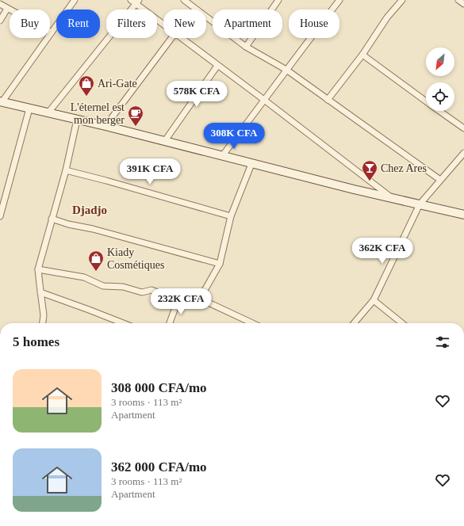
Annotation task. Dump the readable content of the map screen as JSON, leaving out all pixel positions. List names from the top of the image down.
{
  "districts": ["Djadjo"],
  "places": {
    "shop": ["Ari-Gate", "Kiady Cosmétiques"],
    "cafe": ["L'éternel est mon berger"],
    "bar": ["Chez Ares"]
  },
  "north": "bottom left",
  "page": {
    "chip": [
      "Buy",
      "Rent",
      "Filters",
      "New",
      "Apartment",
      "House"
    ],
    "price": [
      "578K CFA",
      "308K CFA",
      "391K CFA",
      "362K CFA",
      "232K CFA"
    ],
    "heading": "5 homes",
    "list": [
      {
        "name": "308 000 CFA/mo",
        "note": "3 rooms · 113 m² · Apartment"
      },
      {
        "name": "362 000 CFA/mo",
        "note": "3 rooms · 113 m² · Apartment"
      }
    ]
  }
}
